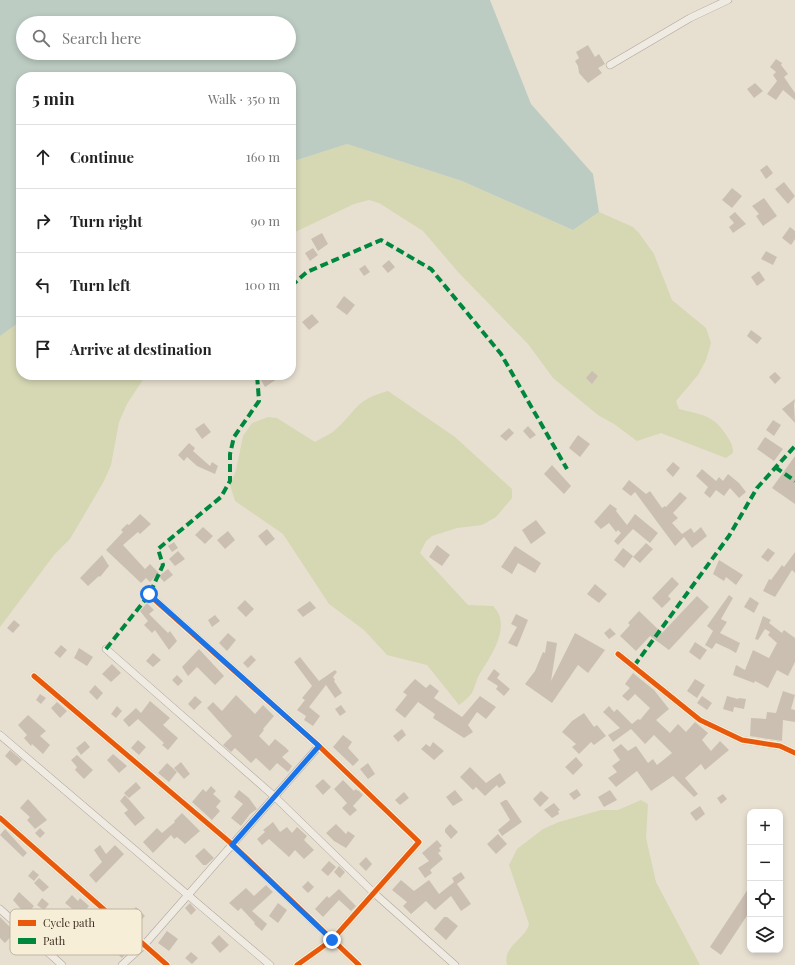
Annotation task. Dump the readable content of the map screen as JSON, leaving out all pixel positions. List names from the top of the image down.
{
  "legend": ["Cycle path", "Path"],
  "page": {
    "search": "Search here",
    "heading": ["5 min", "Walk · 350 m"],
    "list": [
      ["Continue", "160 m"],
      ["Turn right", "90 m"],
      ["Turn left", "100 m"],
      "Arrive at destination"
    ],
    "map_buttons": ["+", "−"]
  }
}
